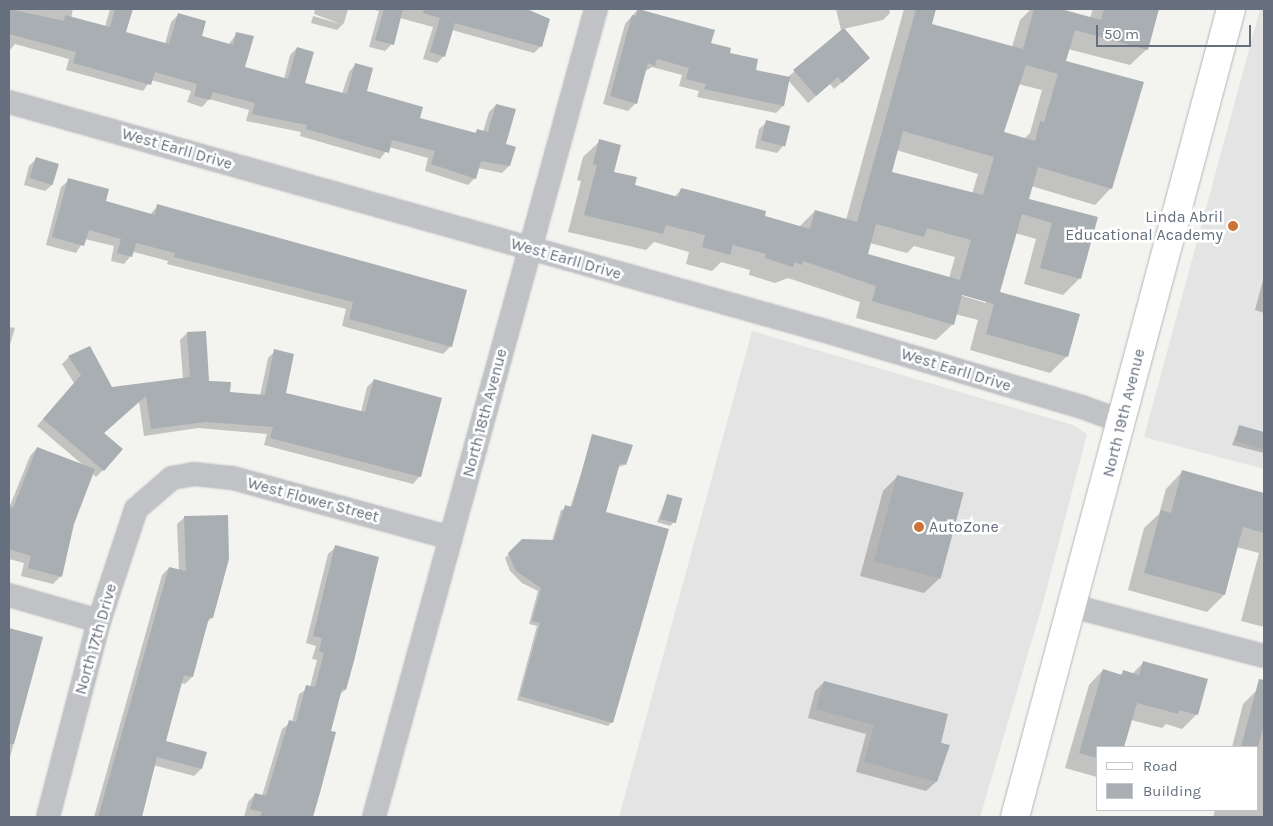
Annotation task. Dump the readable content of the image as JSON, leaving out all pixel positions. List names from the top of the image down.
{
  "streets": {
    "main road": ["North 19th Avenue"],
    "street": [
      "West Earll Drive",
      "North 18th Avenue",
      "West Flower Street",
      "North 17th Drive"
    ]
  },
  "crossings": [
    ["West Earll Drive", "North 18th Avenue"],
    ["West Earll Drive", "North 19th Avenue"],
    ["North 18th Avenue", "West Flower Street"],
    ["West Flower Street", "North 17th Drive"]
  ],
  "places": ["Linda Abril Educational Academy", "AutoZone"],
  "legend": ["Road", "Building"],
  "scale_bar": "50 m"
}
